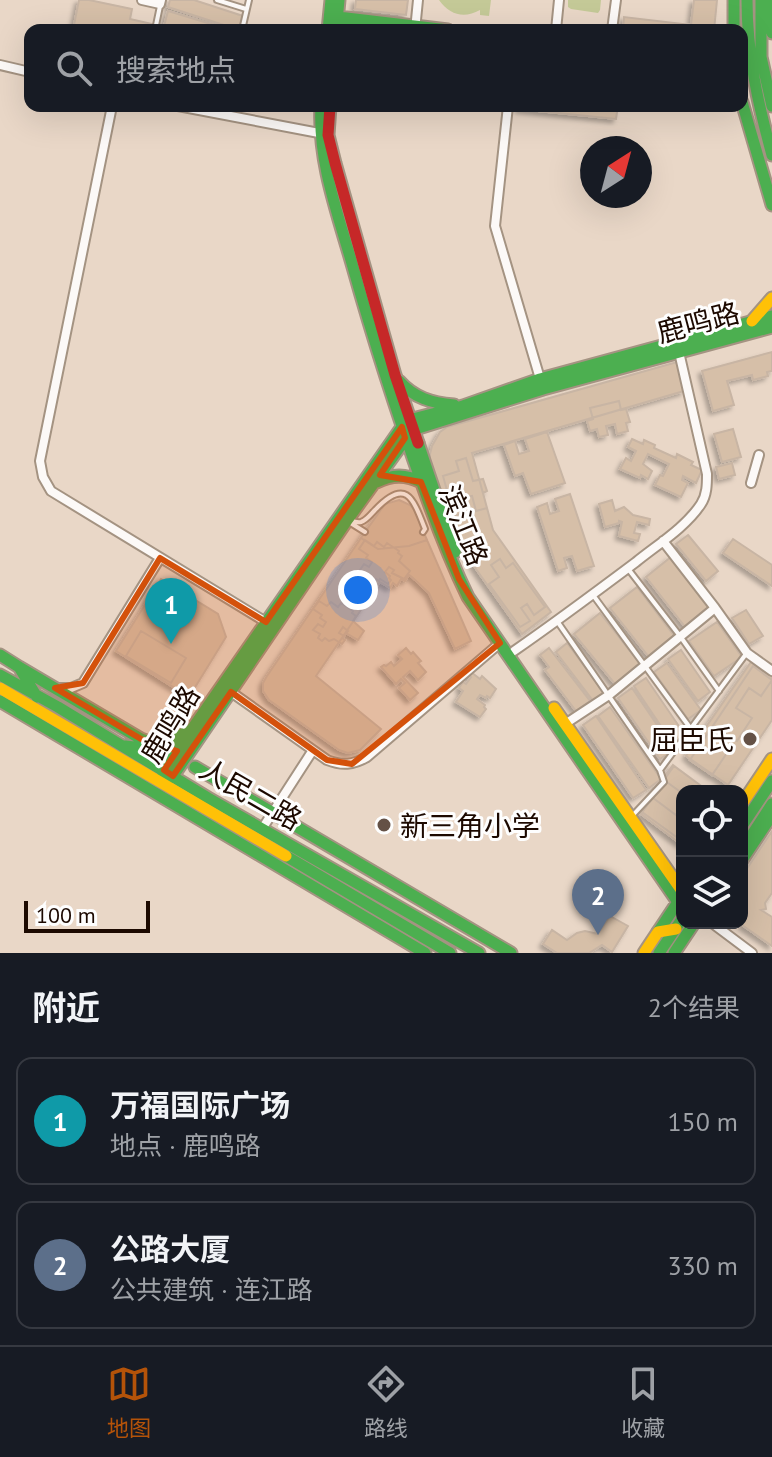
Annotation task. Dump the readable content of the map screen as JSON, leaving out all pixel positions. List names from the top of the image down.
{
  "streets": {
    "main road": ["鹿鸣路", "滨江路", "人民二路"]
  },
  "crossings": [
    ["鹿鸣路", "滨江路"],
    ["鹿鸣路", "人民二路"]
  ],
  "places": ["屈臣氏", "新三角小学"],
  "scale_bar": "100 m",
  "north": "top right",
  "page": {
    "search": "搜索地点",
    "pins": ["1", "2"],
    "scale": "100 m",
    "heading": ["附近", "2个结果"],
    "list": [
      {
        "mark": "1",
        "name": "万福国际广场",
        "note": "地点 · 鹿鸣路",
        "value": "150 m"
      },
      {
        "mark": "2",
        "name": "公路大厦",
        "note": "公共建筑 · 连江路",
        "value": "330 m"
      }
    ],
    "nav": ["地图", "路线", "收藏"]
  }
}
